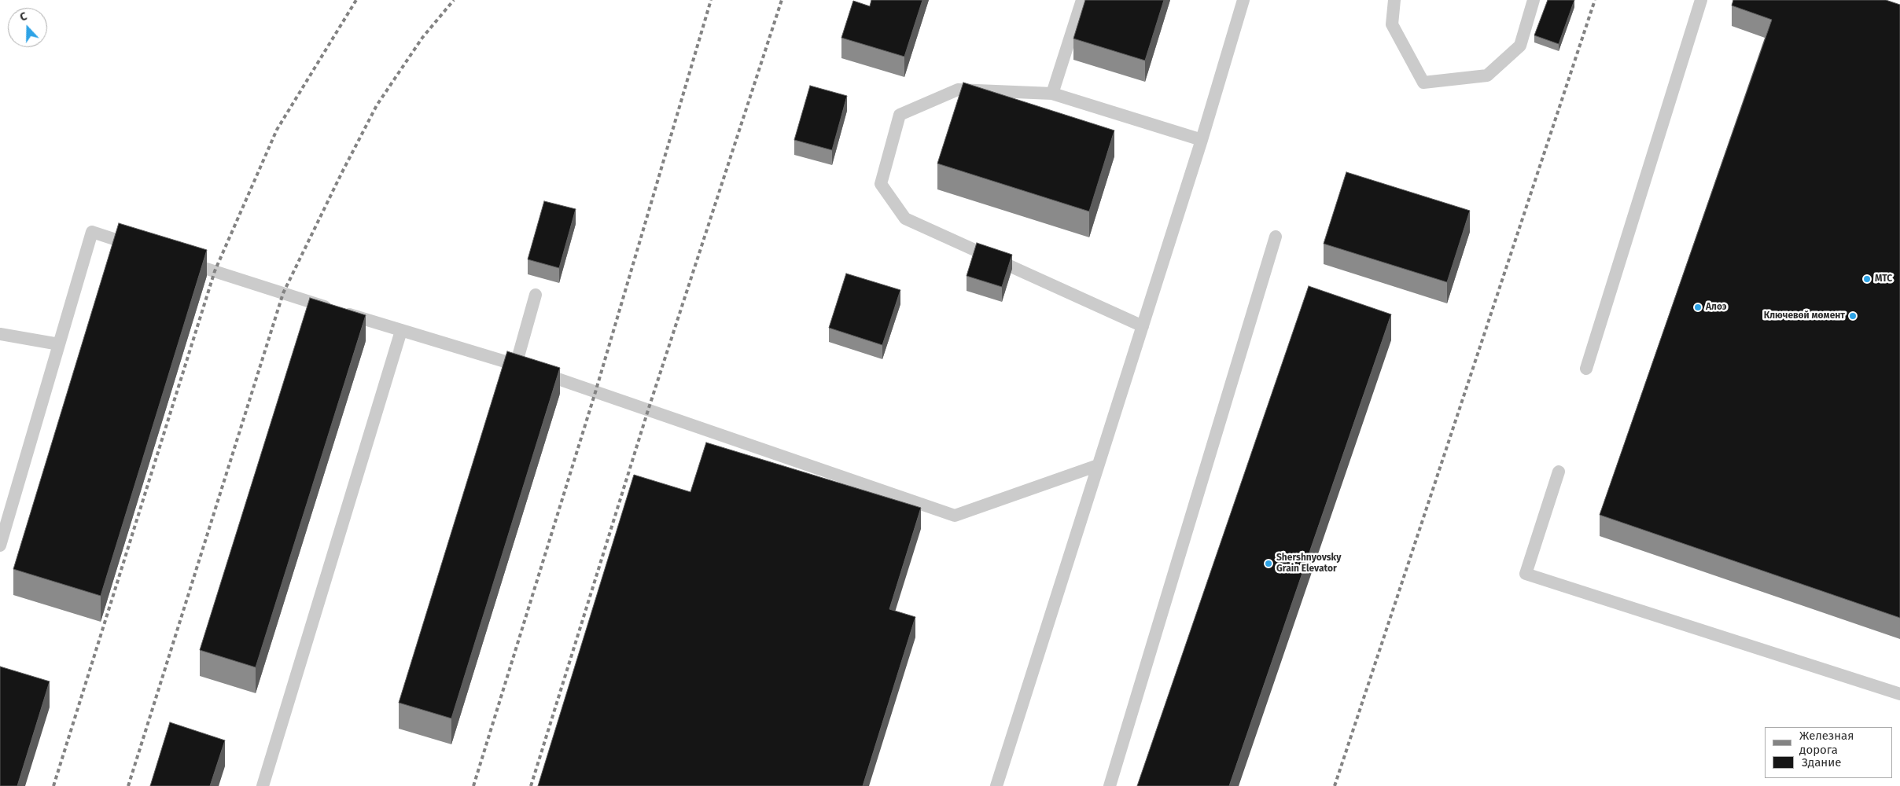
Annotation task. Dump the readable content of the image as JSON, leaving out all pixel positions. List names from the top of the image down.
{
  "places": [
    "МТС",
    "Алоэ",
    "Ключевой момент",
    "Shershnyovsky Grain Elevator"
  ],
  "legend": ["Железная дорога", "Здание"],
  "north": "top"
}
